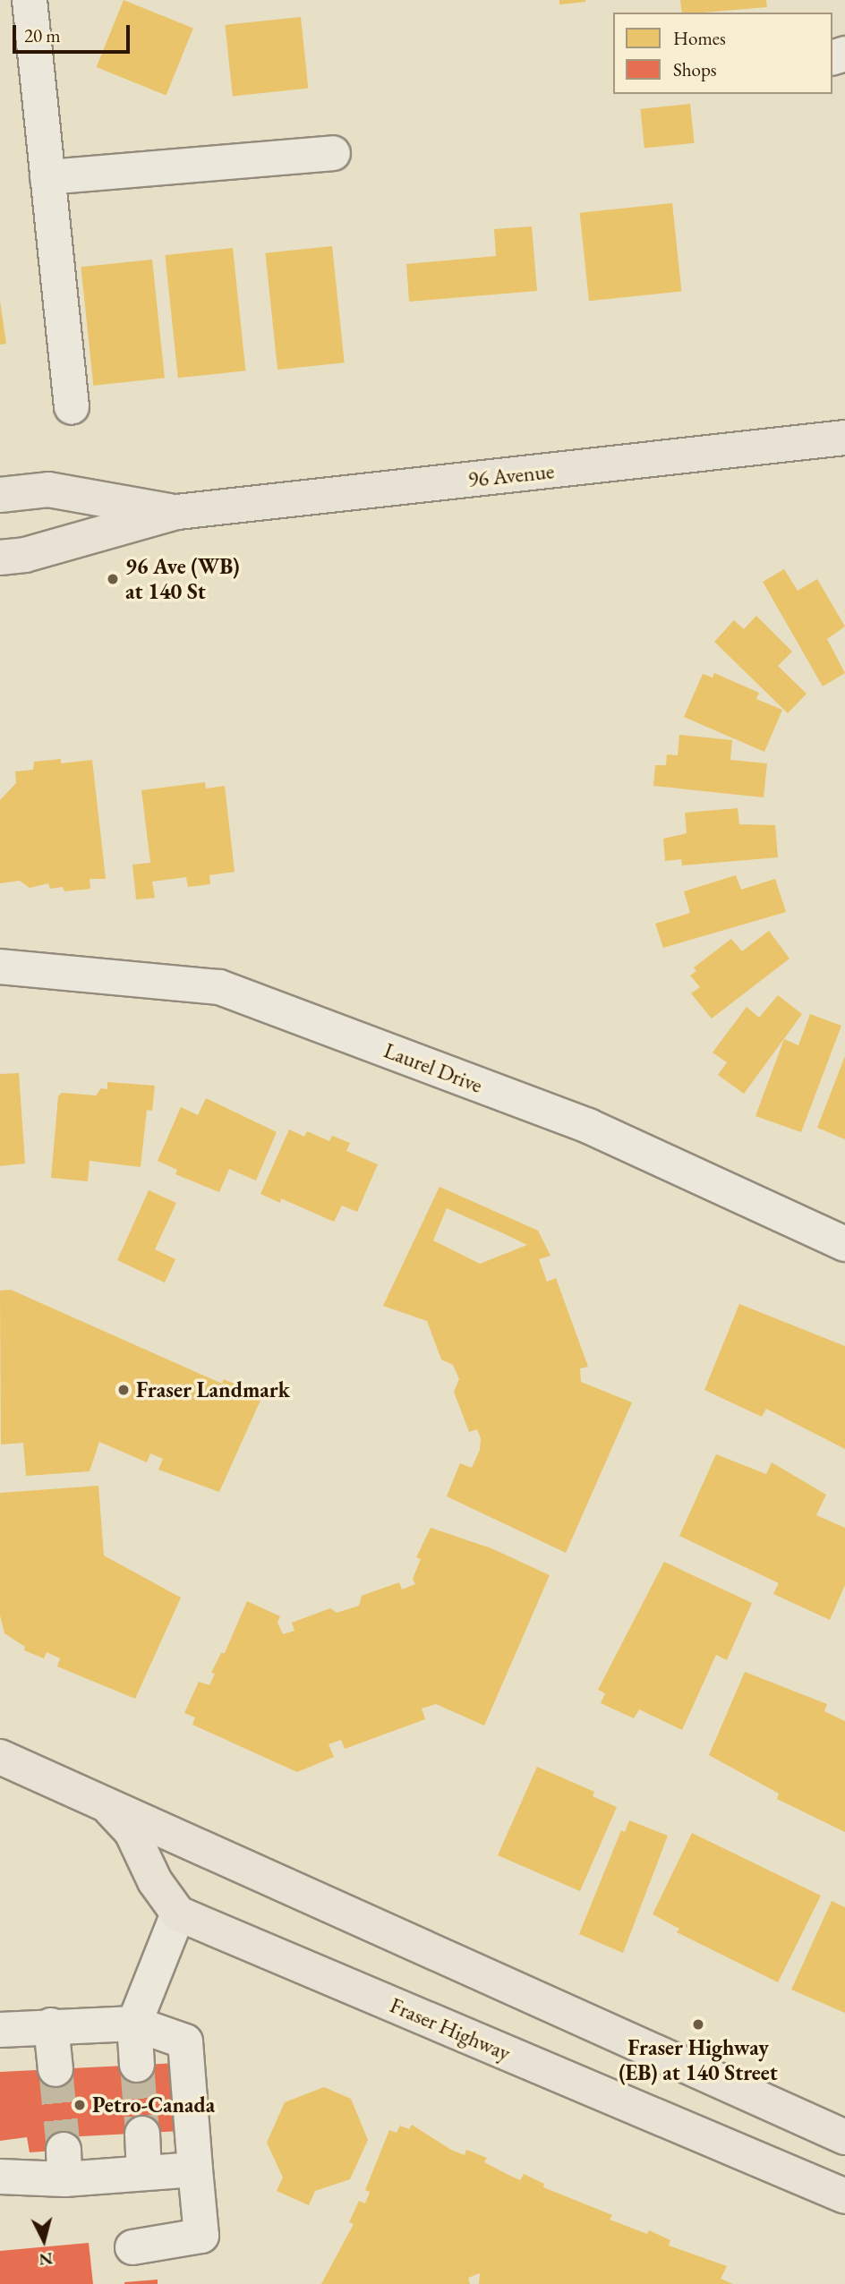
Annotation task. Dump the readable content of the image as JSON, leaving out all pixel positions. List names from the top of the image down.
{
  "streets": {
    "main road": ["96 Avenue", "Fraser Highway"],
    "street": ["Laurel Drive"]
  },
  "places": [
    "96 Ave (WB) at 140 St",
    "Fraser Landmark",
    "Fraser Highway (EB) at 140 Street",
    "Petro-Canada"
  ],
  "legend": ["Homes", "Shops"],
  "scale_bar": "20 m",
  "north": "bottom"
}
